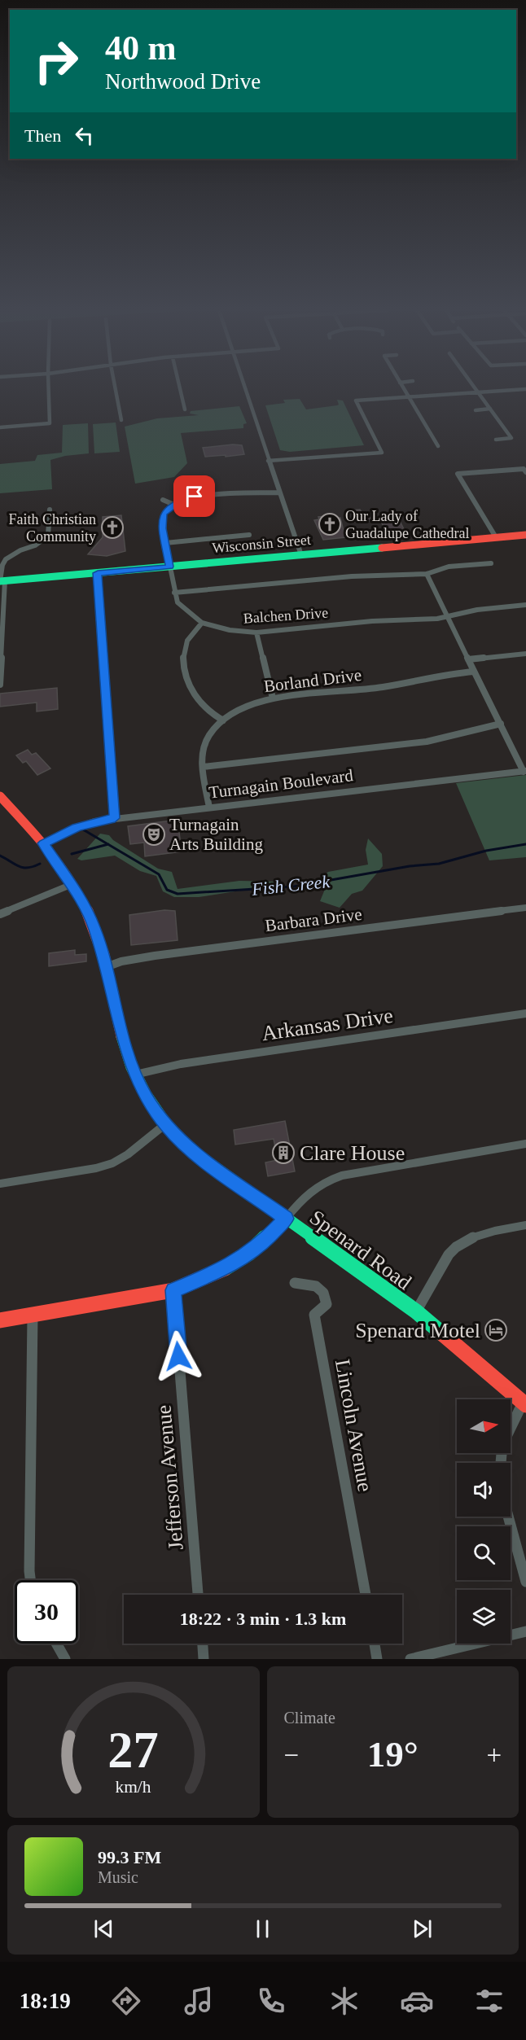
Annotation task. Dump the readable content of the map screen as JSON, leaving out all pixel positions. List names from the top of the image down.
{
  "streets": {
    "street": [
      "Wisconsin Street",
      "Balchen Drive",
      "Borland Drive",
      "Turnagain Boulevard",
      "Barbara Drive",
      "Arkansas Drive",
      "Spenard Road",
      "Lincoln Avenue",
      "Jefferson Avenue"
    ]
  },
  "crossings": [
    ["Wisconsin Street", "Balchen Drive"],
    ["Balchen Drive", "Borland Drive"],
    ["Borland Drive", "Turnagain Boulevard"],
    ["Turnagain Boulevard", "Spenard Road"],
    ["Barbara Drive", "Spenard Road"],
    ["Arkansas Drive", "Spenard Road"]
  ],
  "water": ["Fish Creek"],
  "places": {
    "church": ["Our Lady of Guadalupe Cathedral", "Faith Christian Community"],
    "theatre": ["Turnagain Arts Building"],
    "building": ["Clare House"],
    "hotel": ["Spenard Motel"]
  },
  "north": "right",
  "page": {
    "turn": ["40 m", "Northwood Drive"],
    "then": "Then",
    "limit": "30",
    "trip": "18:22 · 3 min · 1.3 km",
    "tile": "Climate",
    "heat": ["−", "19°", "+"],
    "song": ["99.3 FM", "Music"],
    "tabs": "18:19",
    "gauge": ["27", "km/h"]
  }
}
